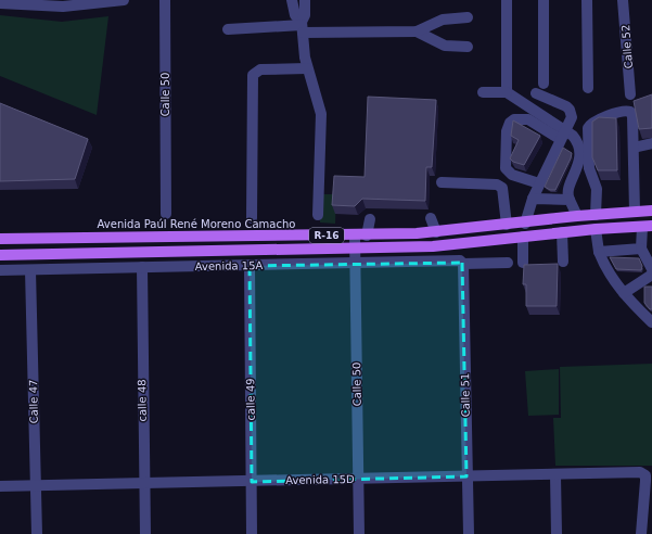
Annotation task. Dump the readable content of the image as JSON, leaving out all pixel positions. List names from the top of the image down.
{
  "streets": {
    "main road": ["Avenida Paúl René Moreno Camacho", "R-16"],
    "street": [
      "Calle 52",
      "Calle 50",
      "Avenida 15A",
      "Calle 51",
      "calle 49",
      "calle 48",
      "Calle 47",
      "Avenida 15D"
    ]
  },
  "crossings": [
    ["Calle 50", "Avenida Paúl René Moreno Camacho"],
    ["Calle 50", "R-16"],
    ["Calle 50", "Avenida 15A"],
    ["Calle 50", "Avenida 15D"],
    ["Avenida 15A", "Calle 51"],
    ["Avenida 15A", "calle 49"],
    ["Avenida 15A", "calle 48"],
    ["Avenida 15A", "Calle 47"],
    ["Calle 51", "Avenida 15D"],
    ["calle 49", "Avenida 15D"],
    ["calle 48", "Avenida 15D"],
    ["Calle 47", "Avenida 15D"]
  ]
}
